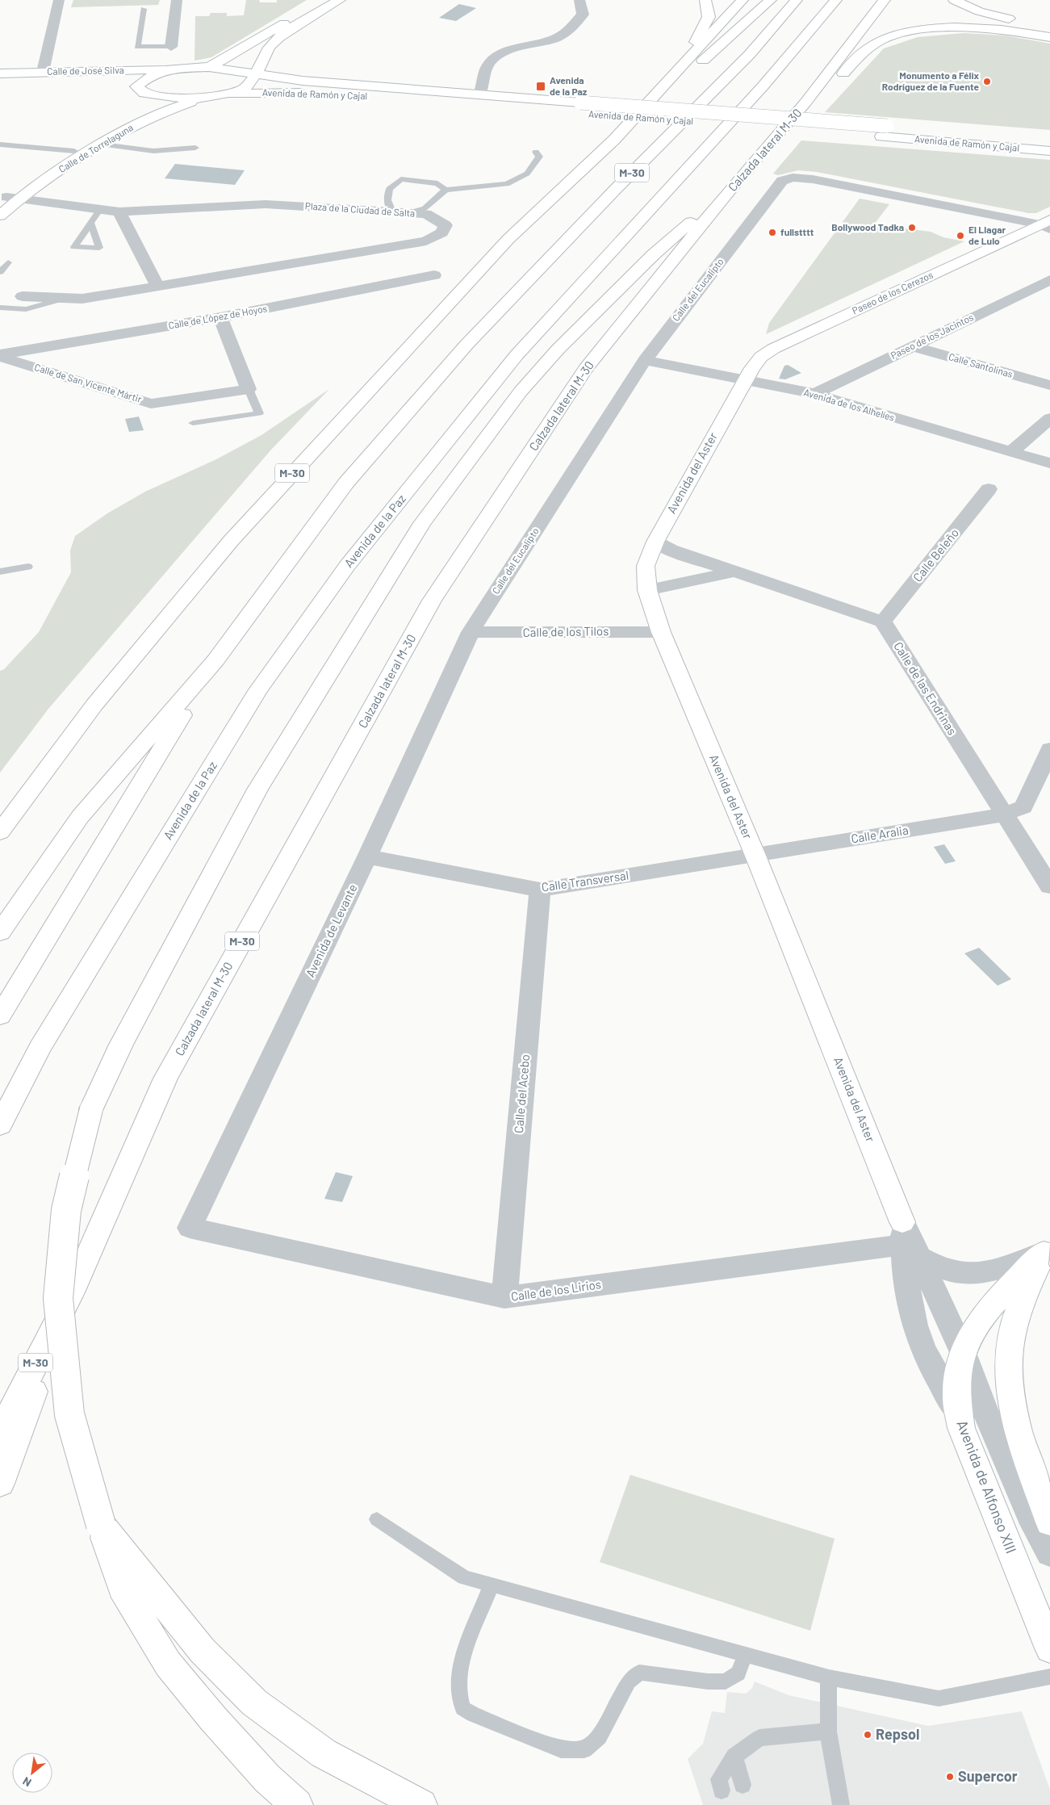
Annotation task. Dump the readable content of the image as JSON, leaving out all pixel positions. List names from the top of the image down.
{
  "streets": {
    "main road": [
      "Calle de José Silva",
      "Avenida de Ramón y Cajal",
      "Calle de Torrelaguna",
      "Calzada lateral M-30",
      "M-30",
      "Paseo de los Cerezos",
      "Avenida del Aster",
      "Avenida de la Paz",
      "Avenida de Alfonso XIII"
    ],
    "street": [
      "Plaza de la Ciudad de Salta",
      "Calle del Eucalipto",
      "Calle de López de Hoyos",
      "Paseo de los Jacintos",
      "Calle Santolinas",
      "Calle de San Vicente Mártir",
      "Avenida de los Alhelíes",
      "Calle Beleño",
      "Calle de los Tilos",
      "Calle de las Endrinas",
      "Calle Aralia",
      "Calle Transversal",
      "Avenida de Levante",
      "Calle del Acebo",
      "Calle de los Lirios"
    ]
  },
  "crossings": [
    ["Calle de José Silva", "Avenida de Ramón y Cajal"],
    ["Calle de José Silva", "Calle de Torrelaguna"],
    ["Calle de Torrelaguna", "Plaza de la Ciudad de Salta"],
    ["Calle del Eucalipto", "Paseo de los Cerezos"],
    ["Calle del Eucalipto", "Avenida de los Alhelíes"],
    ["Calle del Eucalipto", "Calle de los Tilos"],
    ["Calle del Eucalipto", "Avenida de Levante"],
    ["Paseo de los Cerezos", "Avenida de los Alhelíes"],
    ["Paseo de los Cerezos", "Avenida del Aster"],
    ["Calle de López de Hoyos", "Calle de San Vicente Mártir"],
    ["Paseo de los Jacintos", "Calle Santolinas"],
    ["Paseo de los Jacintos", "Avenida de los Alhelíes"],
    ["Avenida de los Alhelíes", "Avenida del Aster"],
    ["Avenida del Aster", "Calle de los Tilos"],
    ["Avenida del Aster", "Calle Aralia"],
    ["Avenida del Aster", "Calle Transversal"],
    ["Avenida del Aster", "Calle de los Lirios"],
    ["Calle Beleño", "Calle de las Endrinas"],
    ["Calle de los Tilos", "Avenida de Levante"],
    ["Calle de las Endrinas", "Calle Aralia"],
    ["Calle Aralia", "Calle Transversal"],
    ["Calle Transversal", "Avenida de Levante"],
    ["Calle Transversal", "Calle del Acebo"],
    ["Avenida de Levante", "Calle de los Lirios"],
    ["Calle del Acebo", "Calle de los Lirios"]
  ],
  "places": {
    "other": [
      "Monumento a Félix Rodríguez de la Fuente",
      "Bollywood Tadka",
      "fullstttt",
      "El Llagar de Lulo",
      "Repsol",
      "Supercor"
    ],
    "transit": ["Avenida de la Paz"]
  },
  "north": "bottom left"
}
